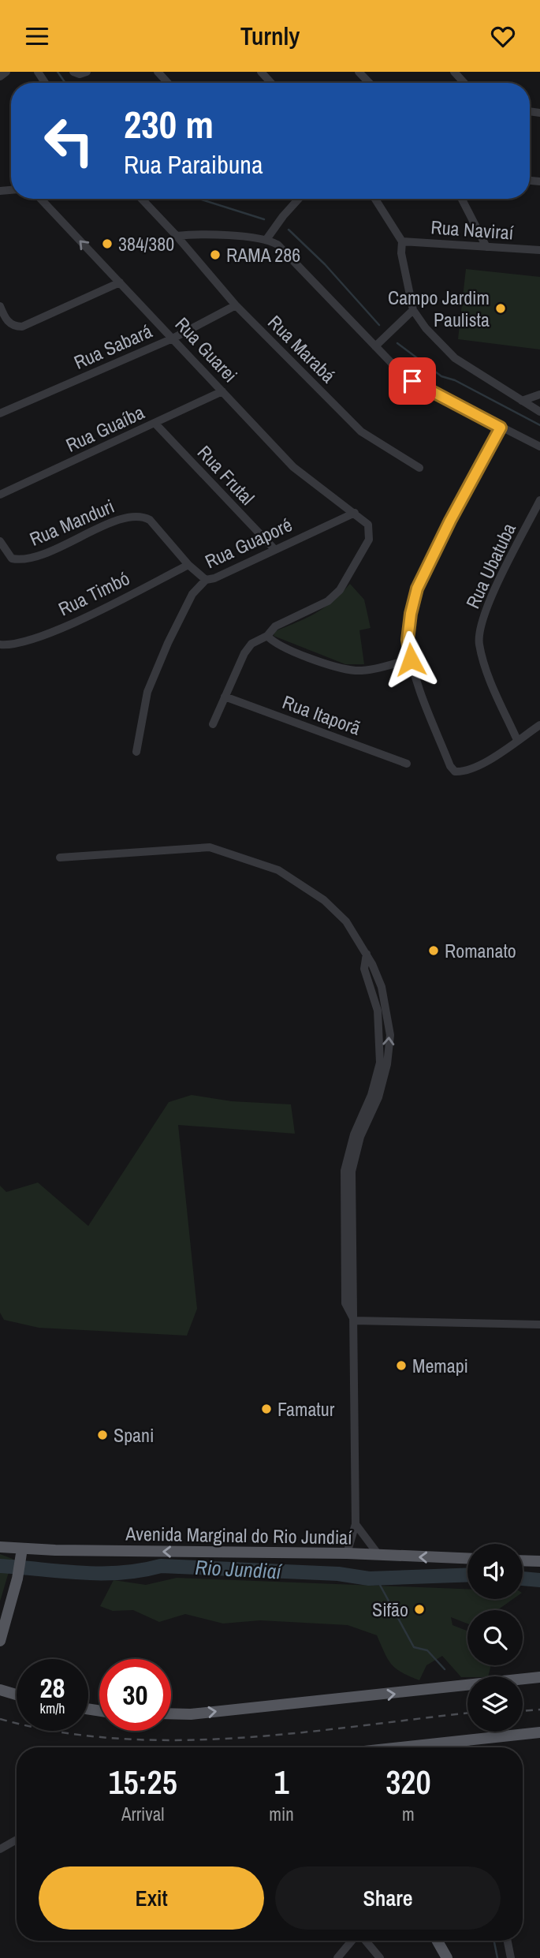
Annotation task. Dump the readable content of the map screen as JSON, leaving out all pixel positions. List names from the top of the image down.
{
  "streets": {
    "main road": ["Avenida Marginal do Rio Jundiaí"],
    "street": [
      "Rua Naviraí",
      "Rua Sabará",
      "Rua Marabá",
      "Rua Guarei",
      "Rua Guaíba",
      "Rua Frutal",
      "Rua Manduri",
      "Rua Guaporé",
      "Rua Ubatuba",
      "Rua Timbó",
      "Rua Itaporã"
    ]
  },
  "crossings": [
    ["Rua Sabará", "Rua Marabá"],
    ["Rua Sabará", "Rua Guarei"],
    ["Rua Guarei", "Rua Guaíba"],
    ["Rua Guarei", "Rua Guaporé"],
    ["Rua Guaíba", "Rua Frutal"],
    ["Rua Frutal", "Rua Guaporé"],
    ["Rua Manduri", "Rua Guaporé"],
    ["Rua Manduri", "Rua Timbó"]
  ],
  "one_way": ["Avenida Marginal do Rio Jundiaí"],
  "water": ["Rio Jundiaí"],
  "places": [
    "384/380",
    "RAMA 286",
    "Campo Jardim Paulista",
    "Romanato",
    "Memapi",
    "Famatur",
    "Spani",
    "Sifão"
  ],
  "page": {
    "header": "Turnly",
    "turn": ["230 m", "Rua Paraibuna"],
    "speed": "28 km/h",
    "limit": "30",
    "eta": [
      "15:25",
      "Arrival",
      "1",
      "min",
      "320",
      "m"
    ],
    "buttons": ["Exit", "Share"]
  }
}
